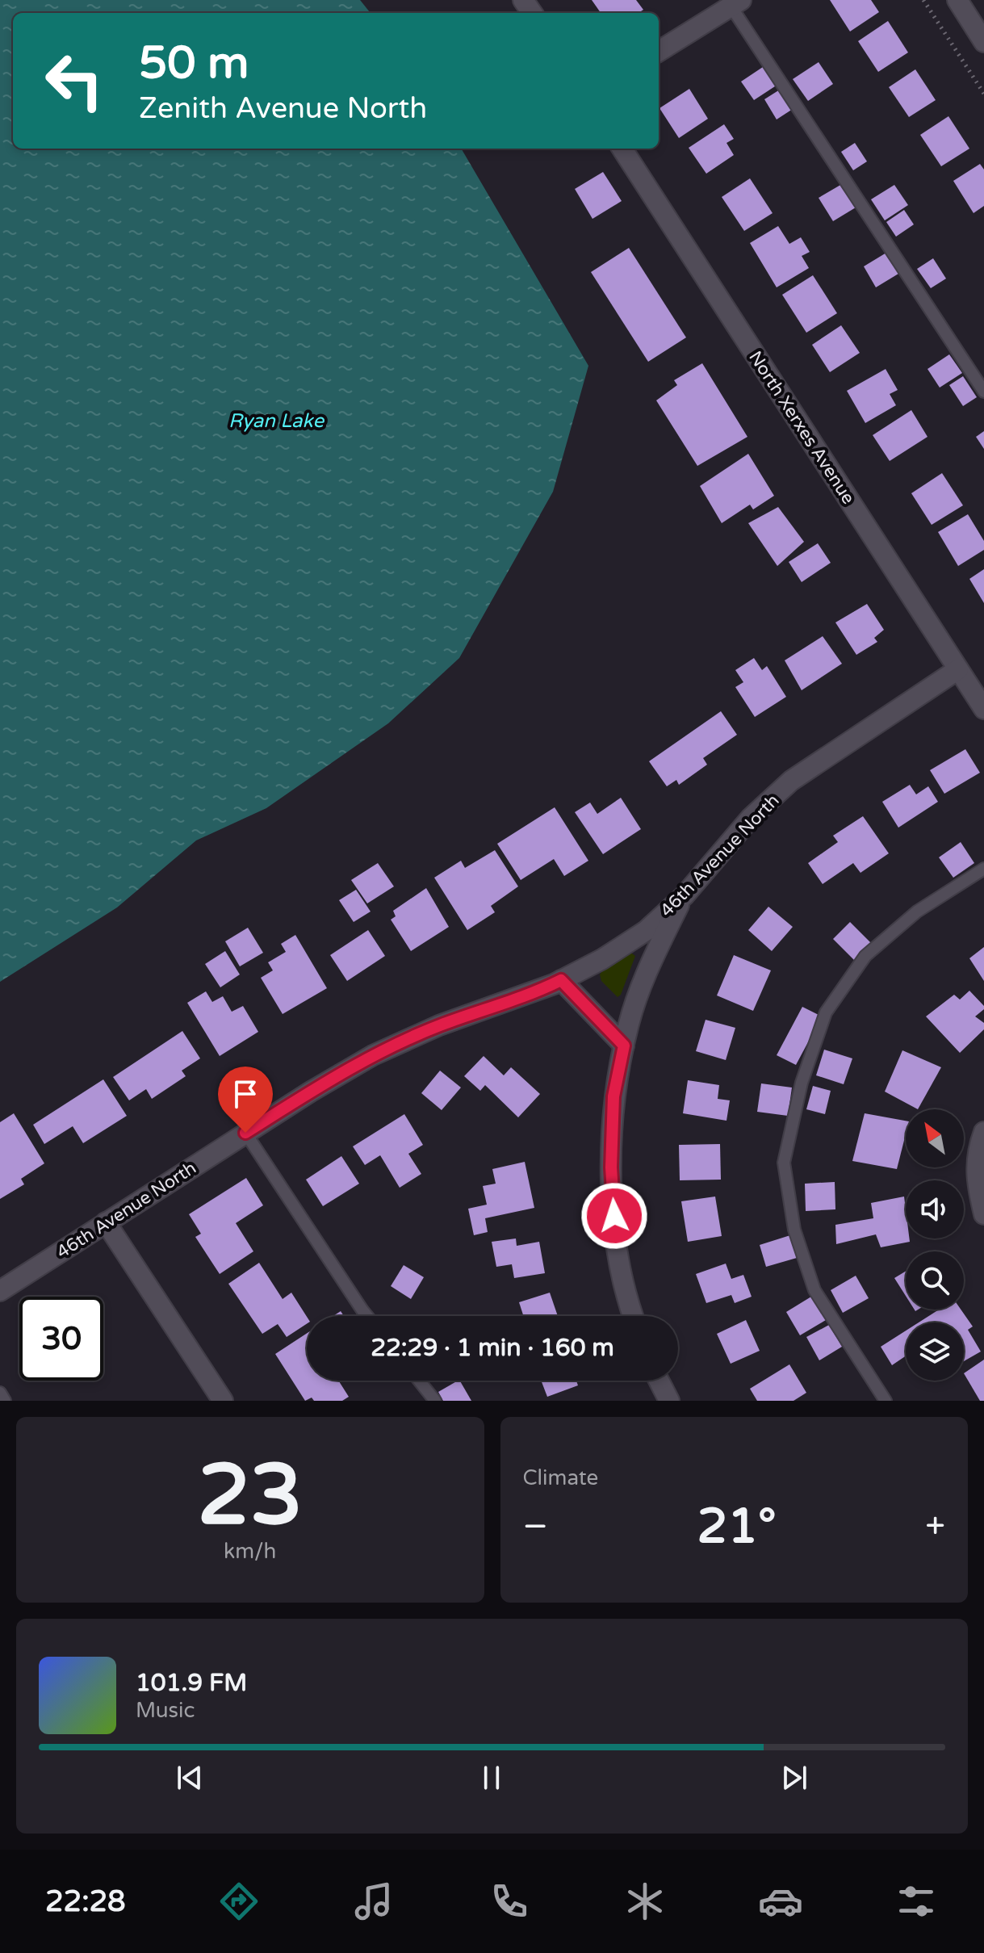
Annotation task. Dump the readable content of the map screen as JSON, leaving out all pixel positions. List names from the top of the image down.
{
  "streets": {
    "street": ["North Xerxes Avenue", "46th Avenue North"]
  },
  "crossings": [
    ["North Xerxes Avenue", "46th Avenue North"]
  ],
  "water": ["Ryan Lake"],
  "north": "top left",
  "page": {
    "turn": ["50 m", "Zenith Avenue North"],
    "limit": "30",
    "trip": "22:29 · 1 min · 160 m",
    "tile": [
      ["23", "km/h"],
      "Climate"
    ],
    "heat": ["−", "21°", "+"],
    "song": ["101.9 FM", "Music"],
    "tabs": "22:28"
  }
}
